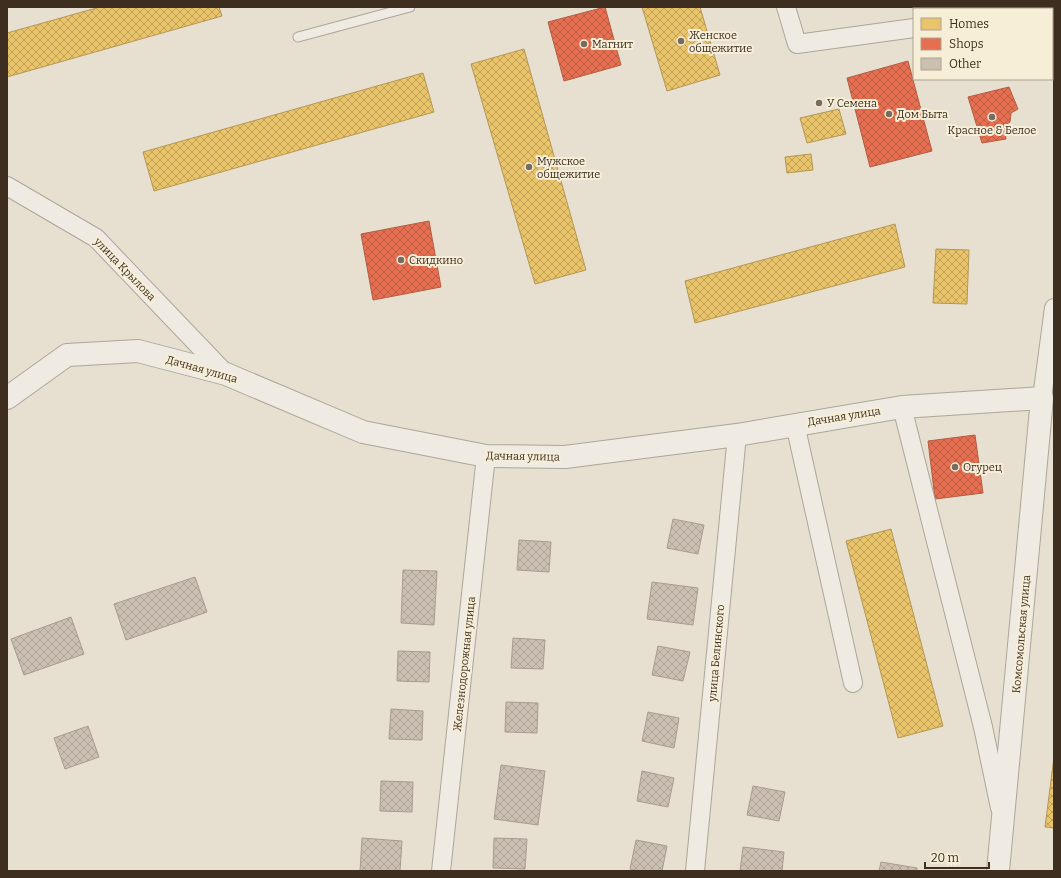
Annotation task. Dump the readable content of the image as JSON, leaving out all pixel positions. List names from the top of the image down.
{
  "streets": {
    "street": [
      "улица Крылова",
      "Дачная улица",
      "Комсомольская улица",
      "улица Белинского",
      "Железнодорожная улица"
    ]
  },
  "crossings": [
    ["улица Крылова", "Дачная улица"],
    ["Дачная улица", "Комсомольская улица"],
    ["Дачная улица", "улица Белинского"],
    ["Дачная улица", "Железнодорожная улица"]
  ],
  "places": [
    "Женское общежитие",
    "Магнит",
    "У Семена",
    "Дом Быта",
    "Красное & Белое",
    "Мужское общежитие",
    "Скидкино",
    "Огурец"
  ],
  "legend": ["Homes", "Shops", "Other"],
  "scale_bar": "20 m"
}
